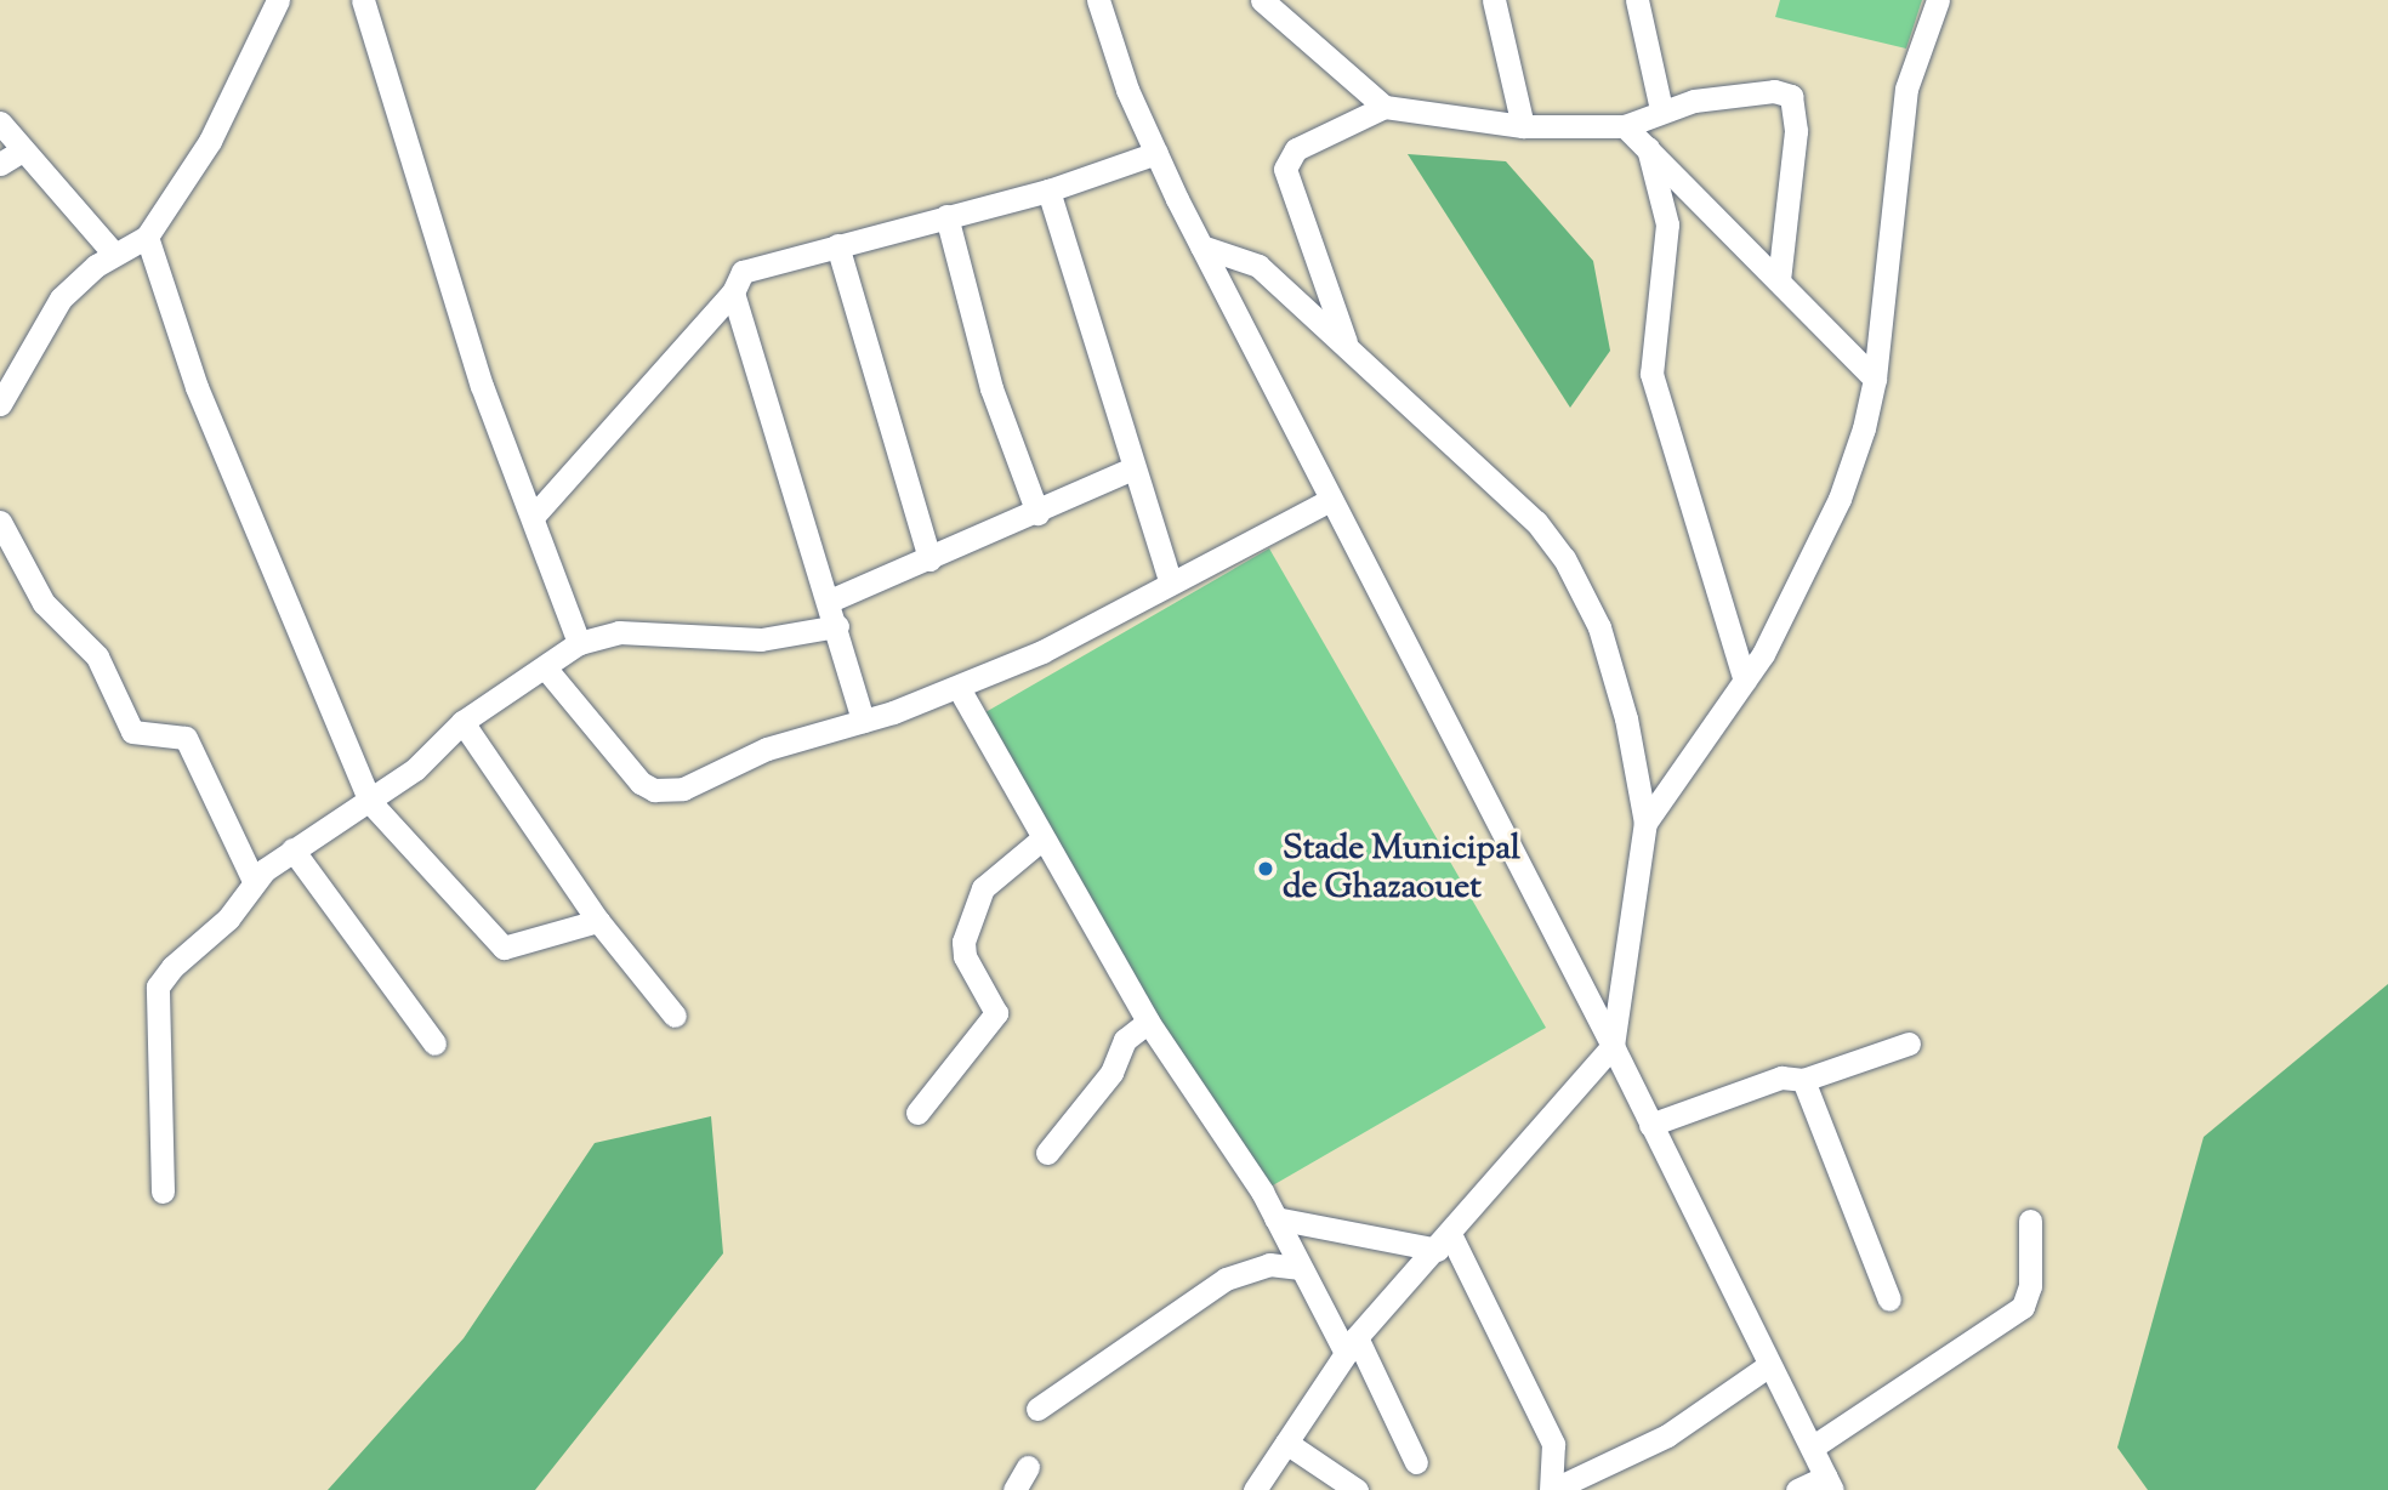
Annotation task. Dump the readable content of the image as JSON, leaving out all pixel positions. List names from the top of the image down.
{
  "places": ["Stade Municipal de Ghazaouet"]
}
